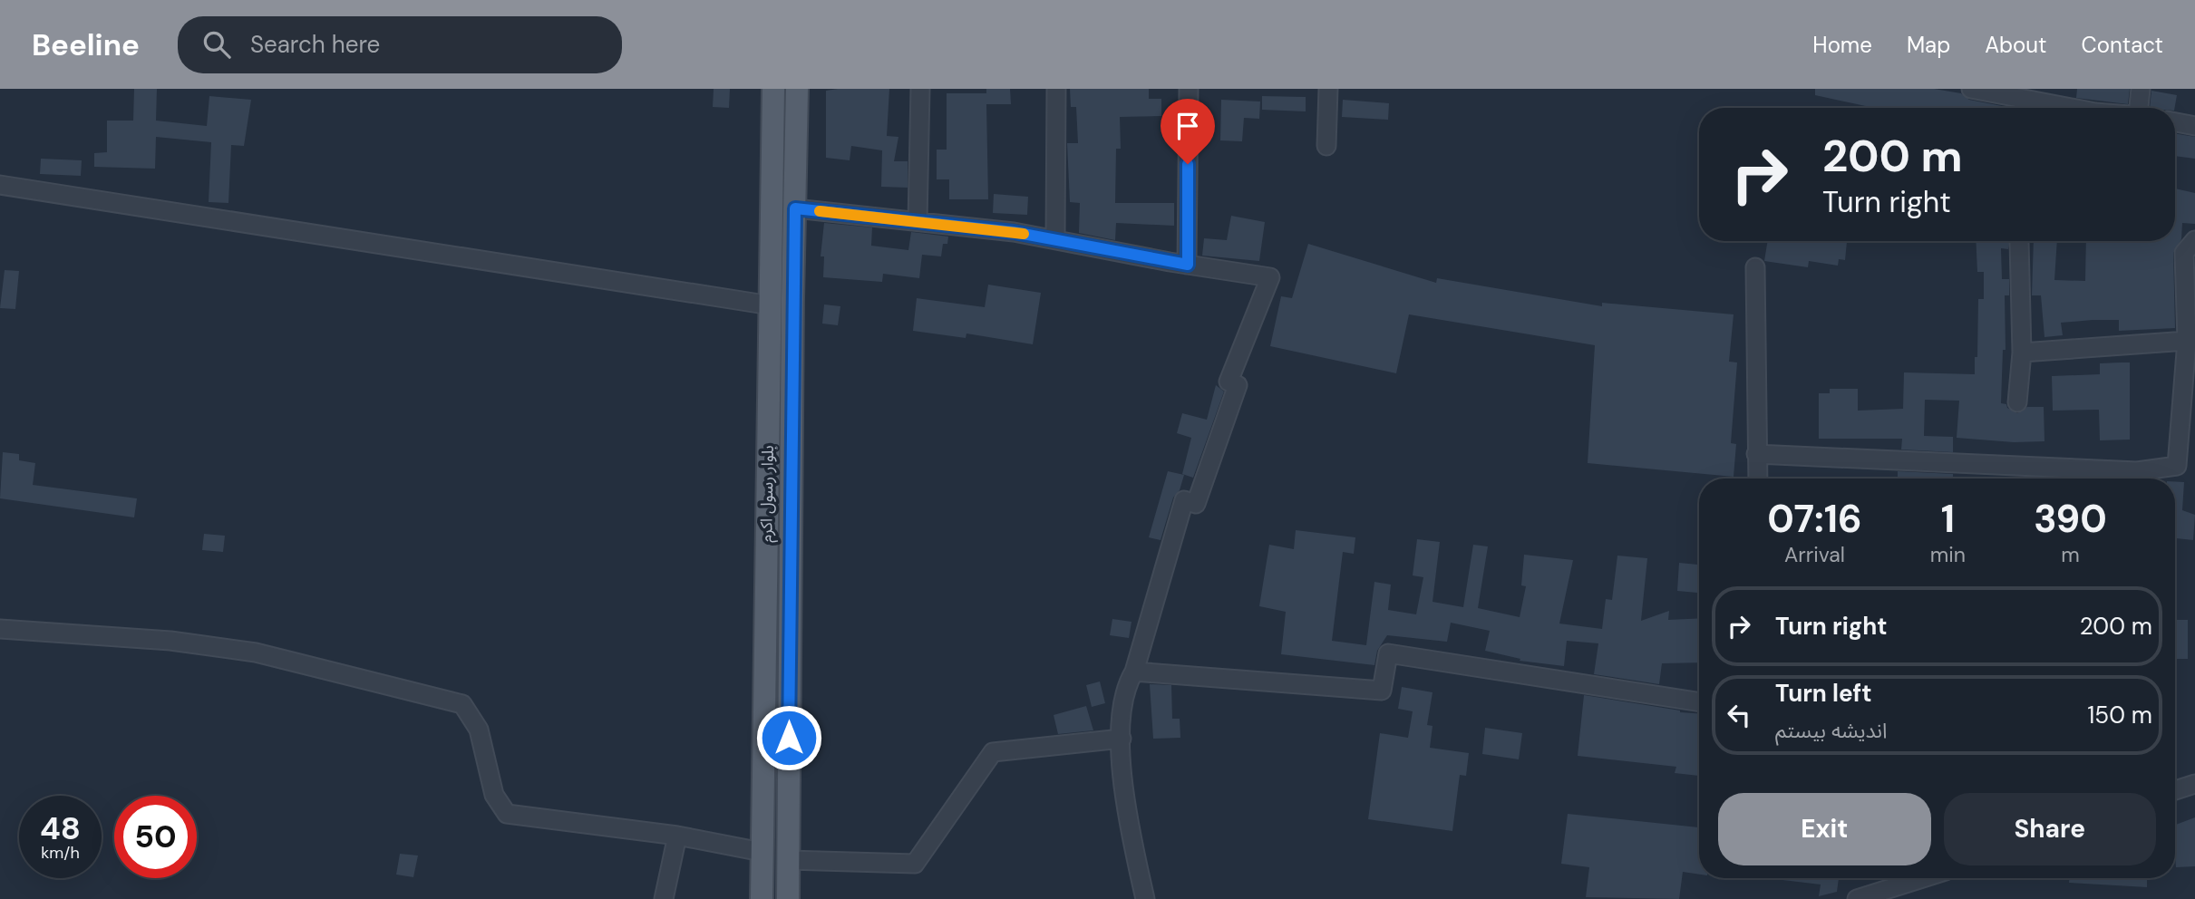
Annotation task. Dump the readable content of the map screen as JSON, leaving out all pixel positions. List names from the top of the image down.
{
  "streets": {
    "main road": ["بلوار رسول اکرم"]
  },
  "page": {
    "header": "Beeline",
    "search": "Search here",
    "nav": [
      "Home",
      "Map",
      "About",
      "Contact"
    ],
    "turn": ["200 m", "Turn right"],
    "eta": [
      "07:16",
      "Arrival",
      "1",
      "min",
      "390",
      "m"
    ],
    "list": [
      {
        "name": "Turn right",
        "value": "200 m"
      },
      {
        "name": "Turn left",
        "note": "اندیشه بیستم",
        "value": "150 m"
      }
    ],
    "buttons": ["Exit", "Share"],
    "speed": "48 km/h",
    "limit": "50"
  }
}
